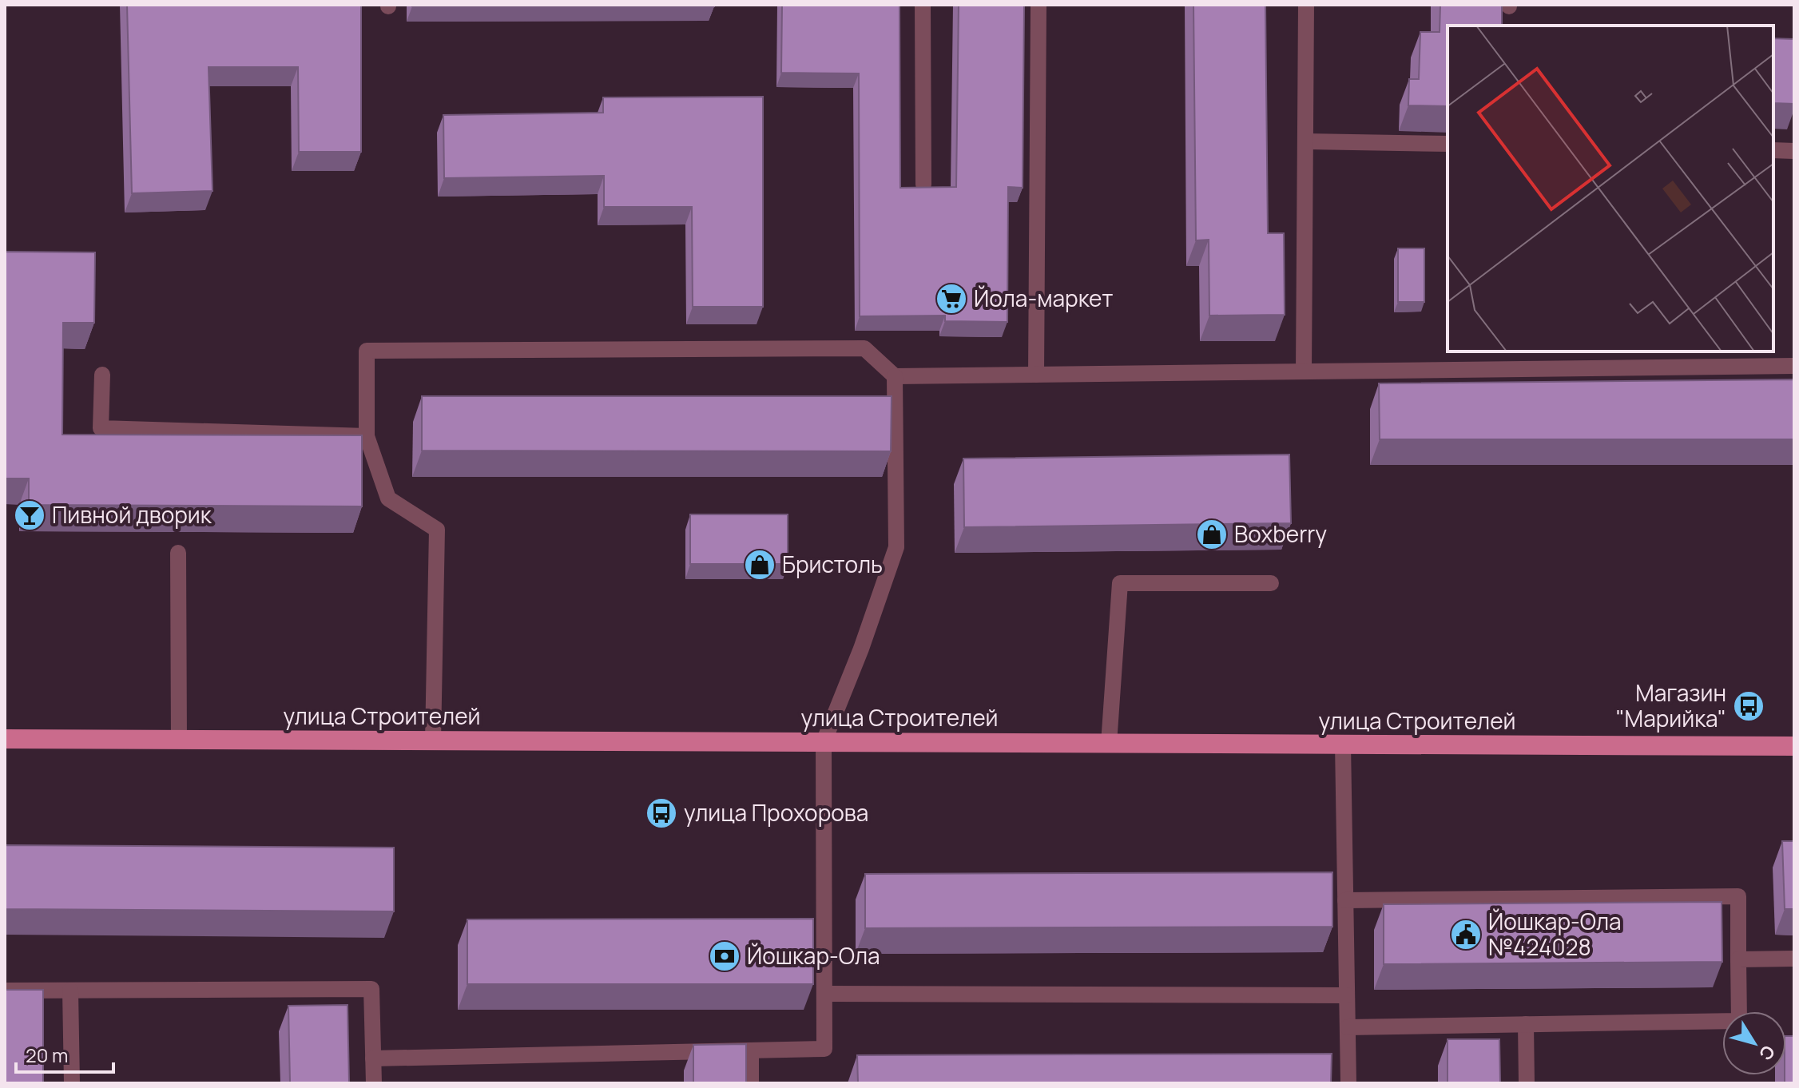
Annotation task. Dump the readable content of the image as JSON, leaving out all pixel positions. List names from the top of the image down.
{
  "streets": {
    "main road": ["улица Строителей"]
  },
  "places": {
    "supermarket": ["Йола-маркет"],
    "bar": ["Пивной дворик"],
    "shop": ["Boxberry", "Бристоль"],
    "bus stop": ["Магазин \"Марийка\"", "улица Прохорова"],
    "public building": ["Йошкар-Ола №424028"],
    "bank": ["Йошкар-Ола"]
  },
  "scale_bar": "20 m",
  "north": "bottom right"
}
